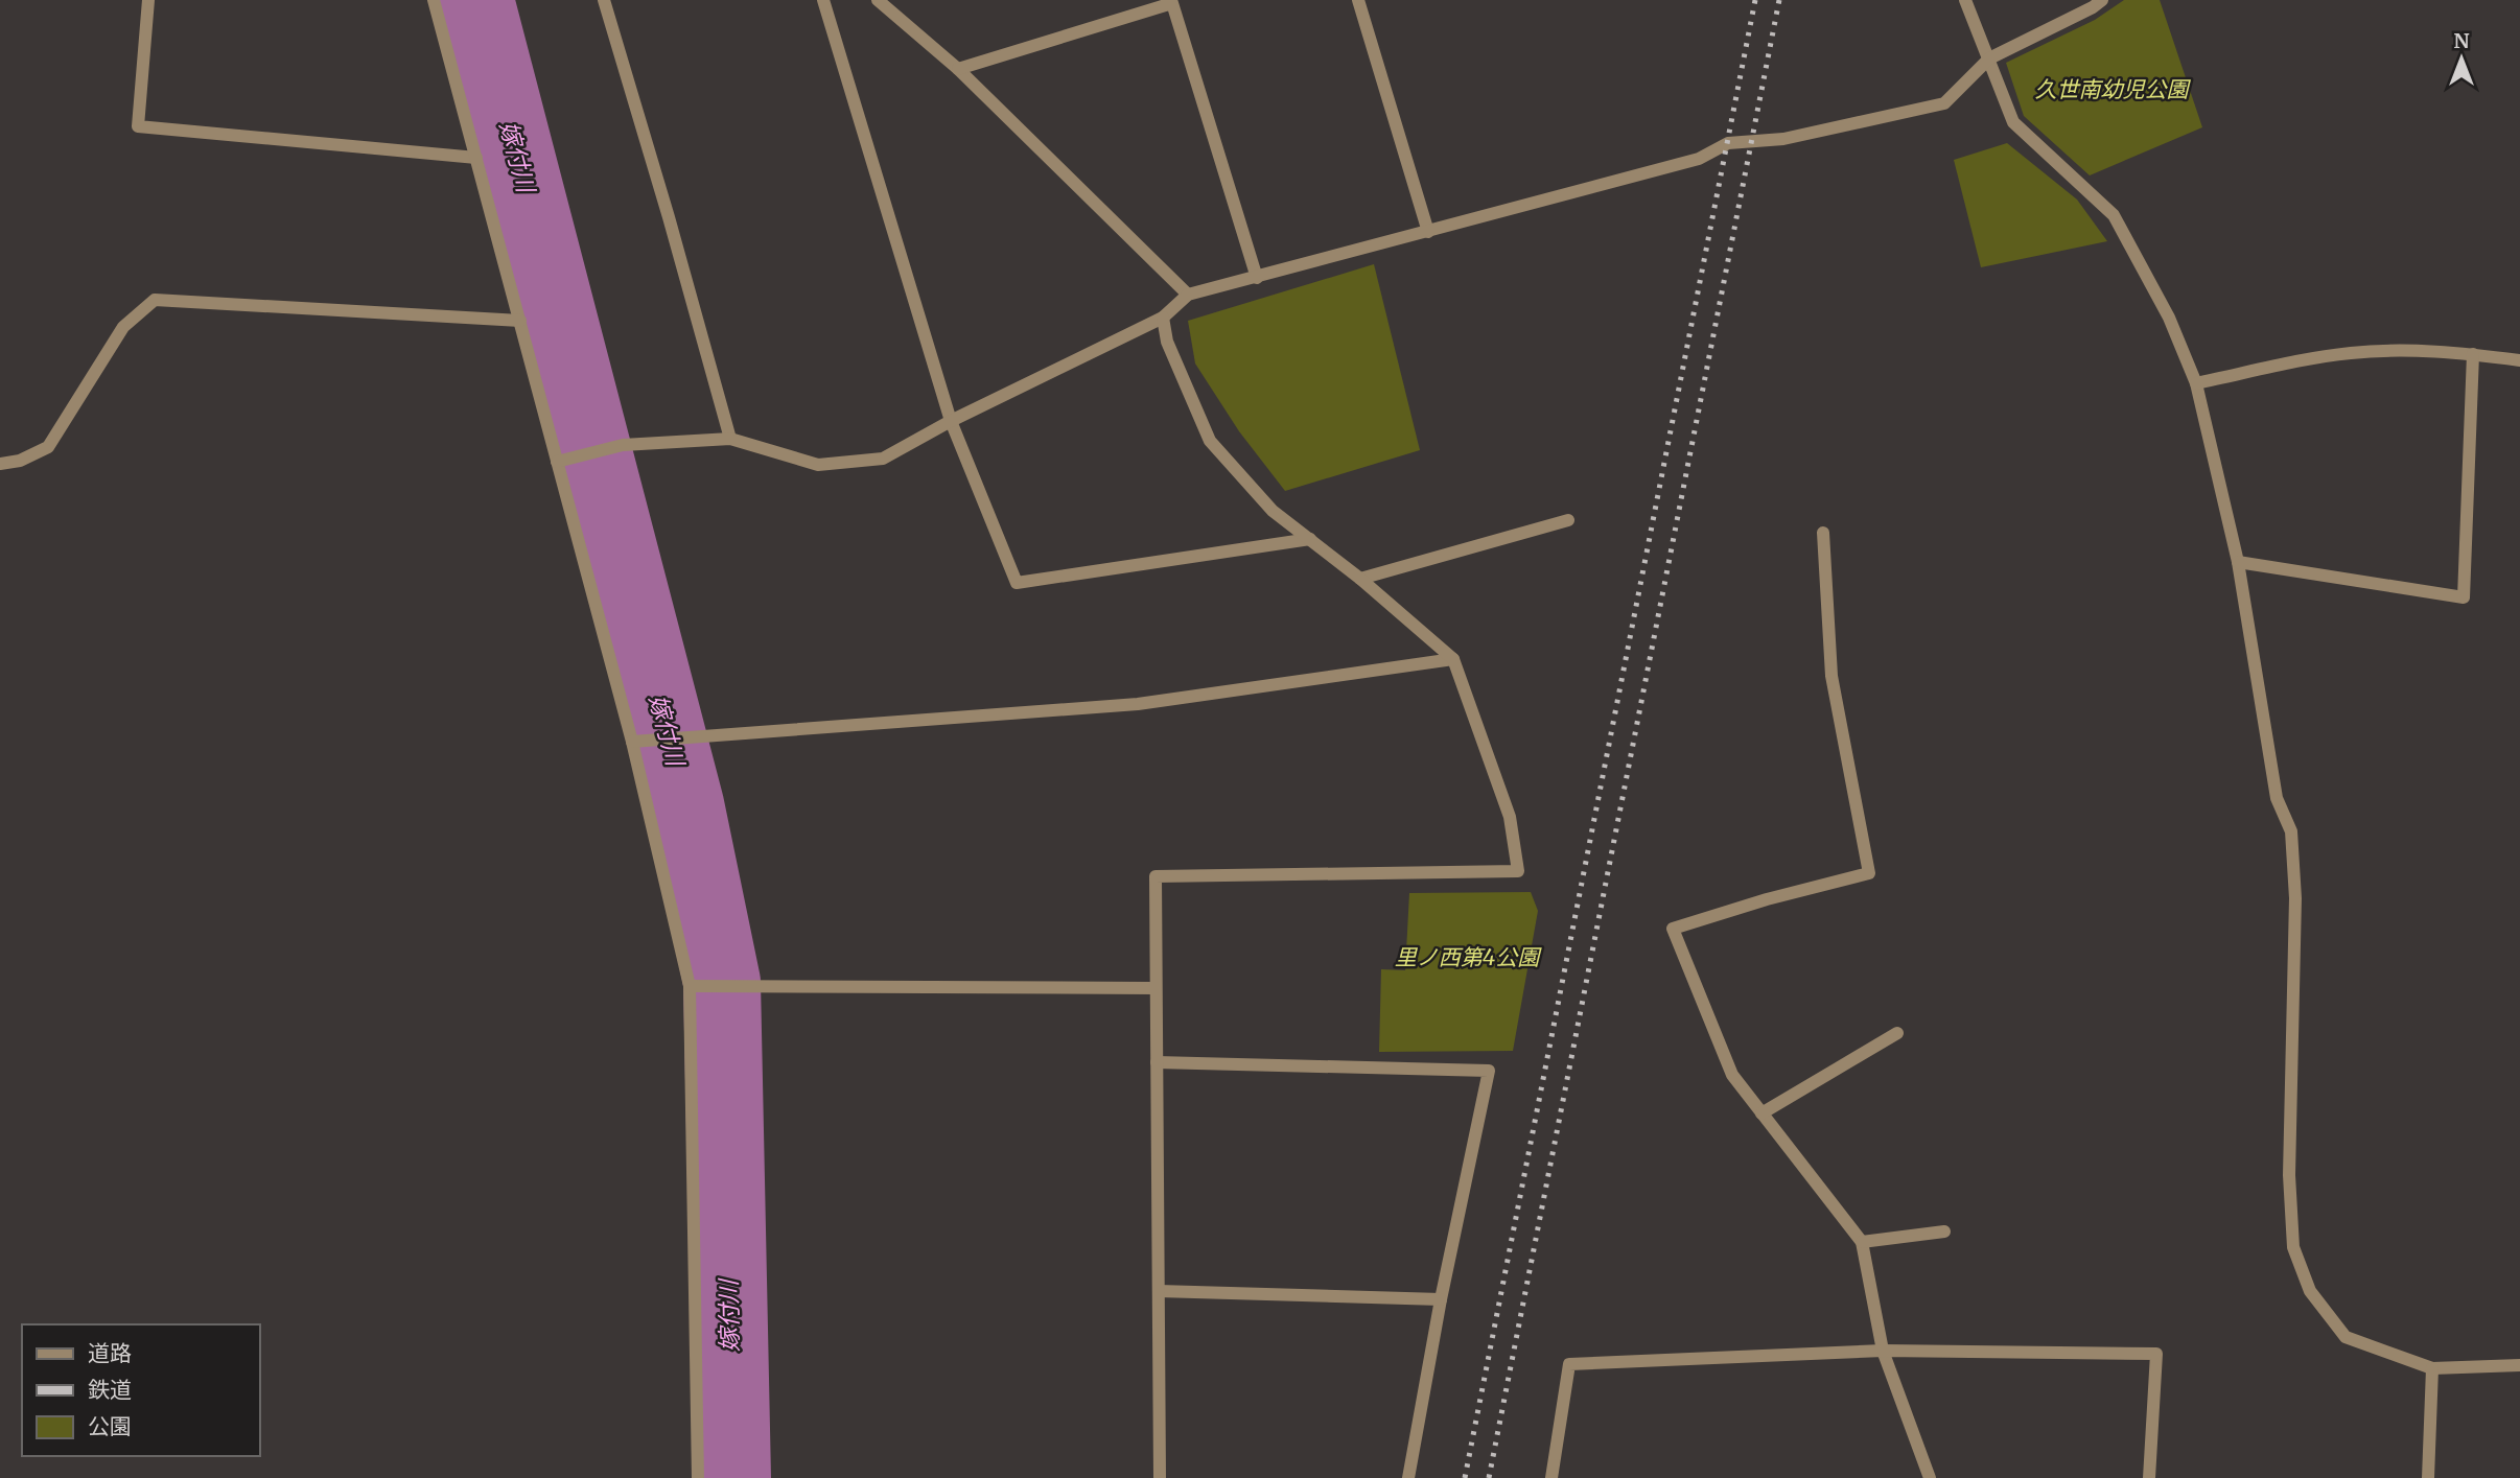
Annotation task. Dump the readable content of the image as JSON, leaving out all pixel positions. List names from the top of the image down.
{
  "water": ["嫁付川"],
  "parks": ["久世南幼児公園", "里ノ西第4公園"],
  "legend": ["道路", "鉄道", "公園"],
  "north": "top"
}
